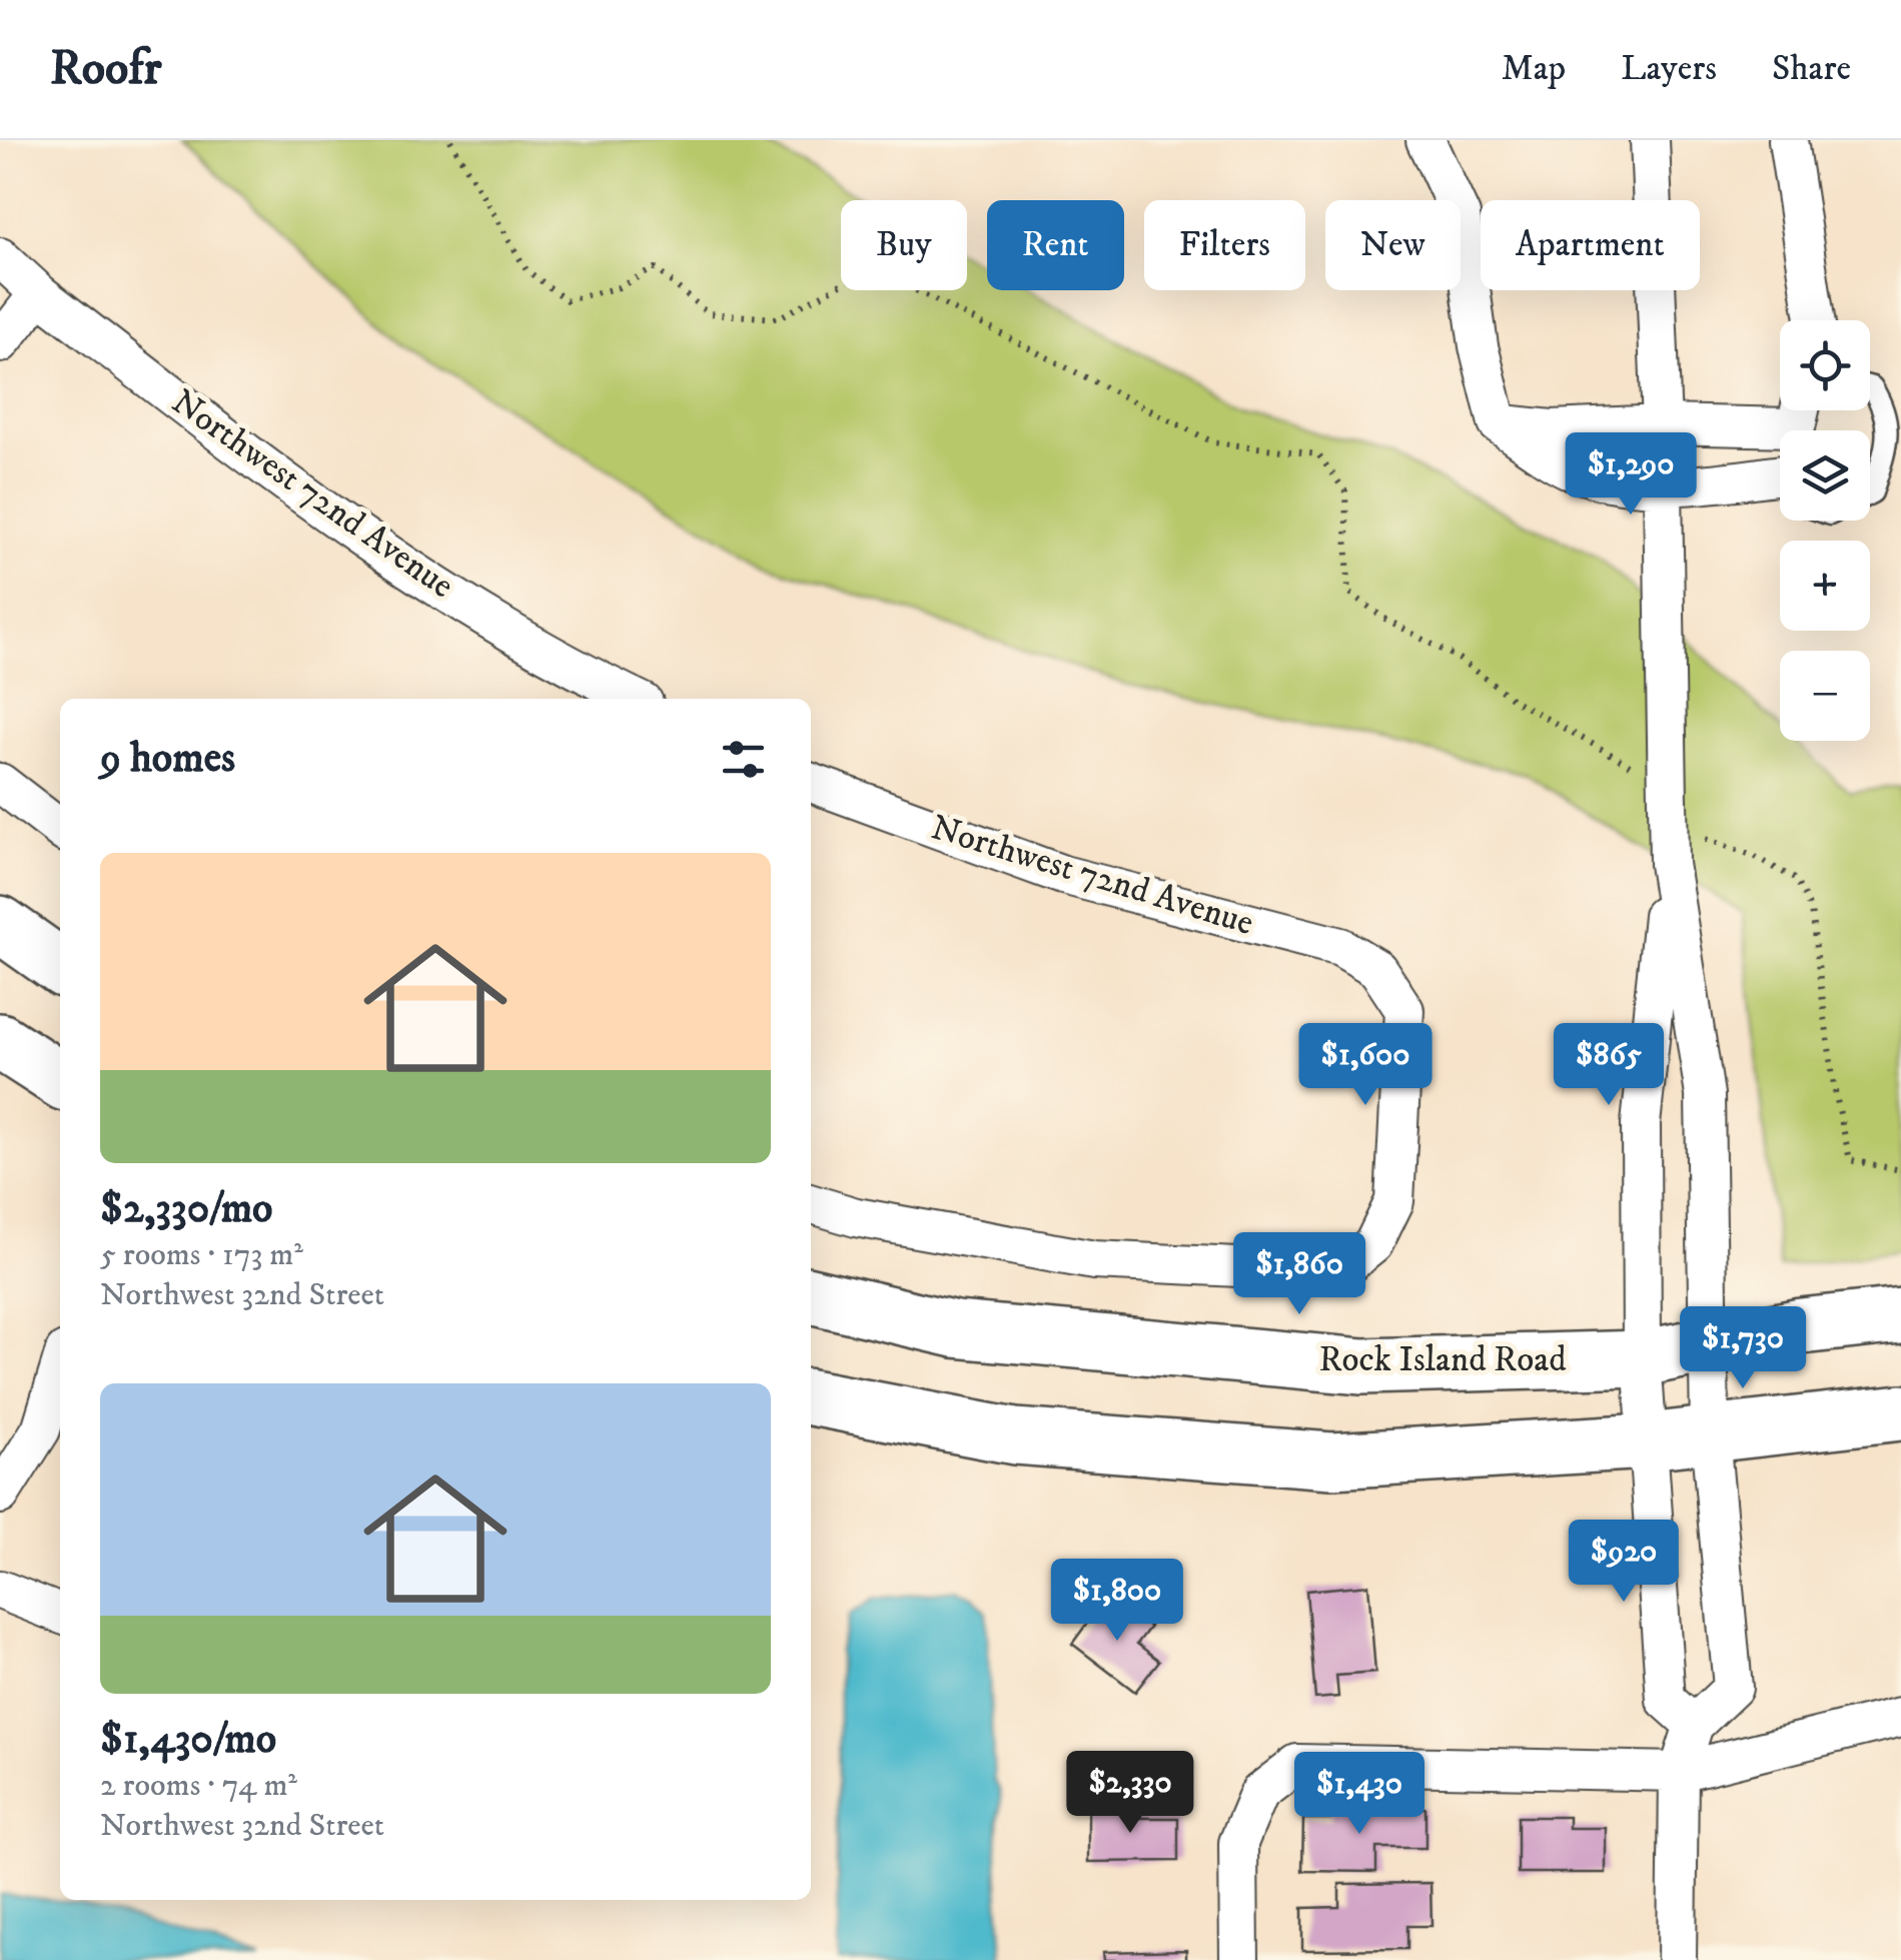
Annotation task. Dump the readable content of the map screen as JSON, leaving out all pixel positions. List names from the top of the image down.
{
  "streets": {
    "main road": ["Rock Island Road"],
    "street": ["Northwest 72nd Avenue"]
  },
  "page": {
    "header": "Roofr",
    "nav": ["Map", "Layers", "Share"],
    "chip": [
      "Buy",
      "Rent",
      "Filters",
      "New",
      "Apartment"
    ],
    "map_buttons": ["+", "−"],
    "price": [
      "$1,290",
      "$1,600",
      "$865",
      "$1,860",
      "$1,730",
      "$920",
      "$1,800",
      "$2,330",
      "$1,430"
    ],
    "heading": "9 homes",
    "list": [
      {
        "name": "$2,330/mo",
        "note": "5 rooms · 173 m² · Northwest 32nd Street"
      },
      {
        "name": "$1,430/mo",
        "note": "2 rooms · 74 m² · Northwest 32nd Street"
      }
    ]
  }
}
